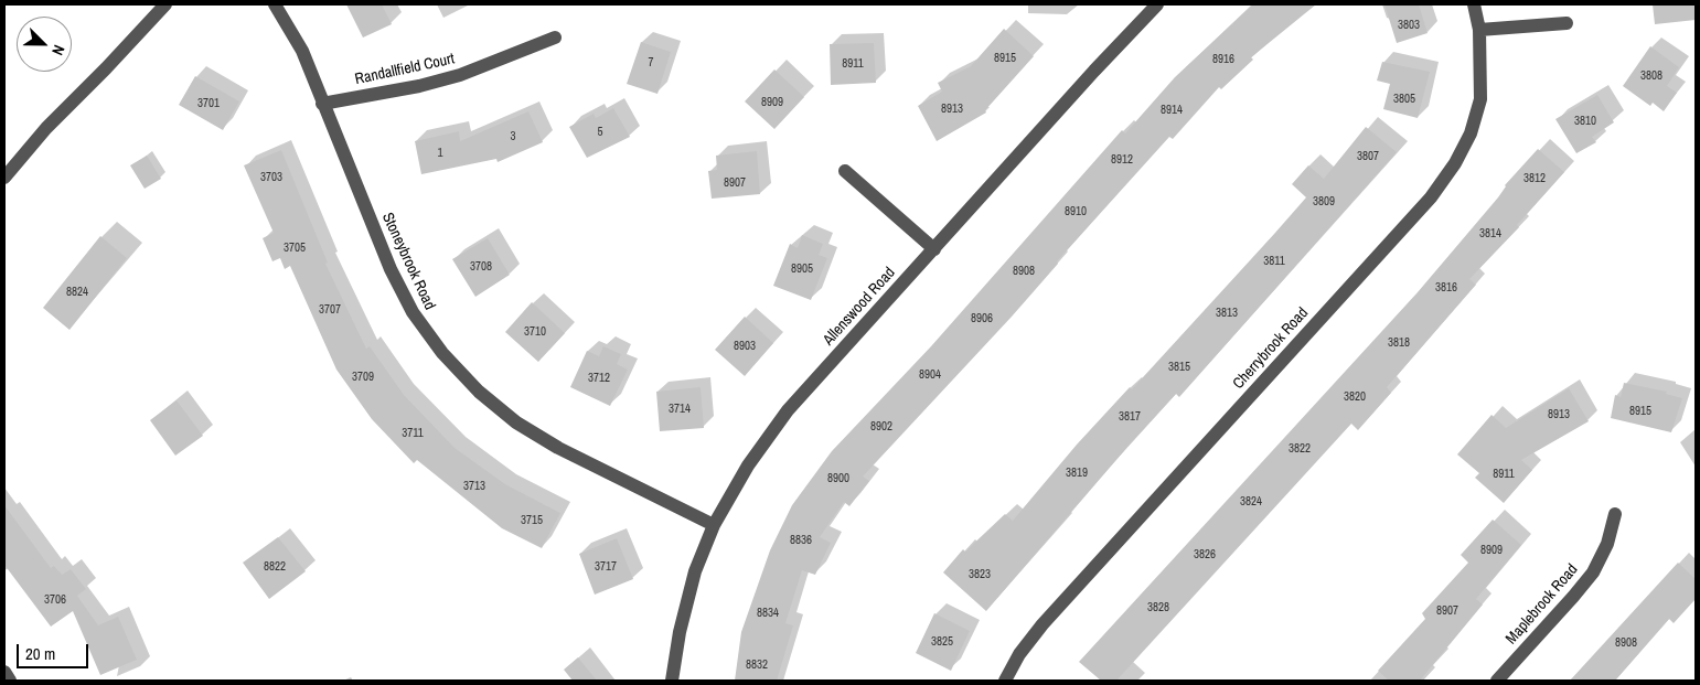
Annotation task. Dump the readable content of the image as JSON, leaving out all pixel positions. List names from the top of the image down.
{
  "streets": {
    "street": [
      "Randallfield Court",
      "Stoneybrook Road",
      "Allenswood Road",
      "Cherrybrook Road",
      "Maplebrook Road"
    ]
  },
  "crossings": [
    ["Randallfield Court", "Stoneybrook Road"],
    ["Stoneybrook Road", "Allenswood Road"]
  ],
  "house_numbers": [
    "3803",
    "8915",
    "8916",
    "7",
    "8911",
    "3808",
    "3805",
    "8909",
    "3701",
    "8913",
    "8914",
    "3810",
    "5",
    "3",
    "1",
    "3807",
    "8912",
    "3703",
    "3812",
    "8907",
    "3809",
    "8910",
    "3814",
    "3705",
    "3811",
    "3708",
    "8905",
    "8908",
    "3816",
    "8824",
    "3707",
    "3813",
    "8906",
    "3710",
    "3818",
    "8903",
    "3815",
    "8904",
    "3709",
    "3712",
    "3820",
    "3714",
    "8915",
    "8913",
    "3817",
    "8902",
    "3711",
    "3822",
    "3819",
    "8911",
    "8900",
    "3713",
    "3824",
    "3715",
    "8836",
    "8909",
    "3826",
    "8822",
    "3717",
    "3823",
    "3706",
    "3828",
    "8907",
    "8834",
    "3825",
    "8908",
    "8832"
  ],
  "scale_bar": "20 m",
  "north": "bottom right"
}
